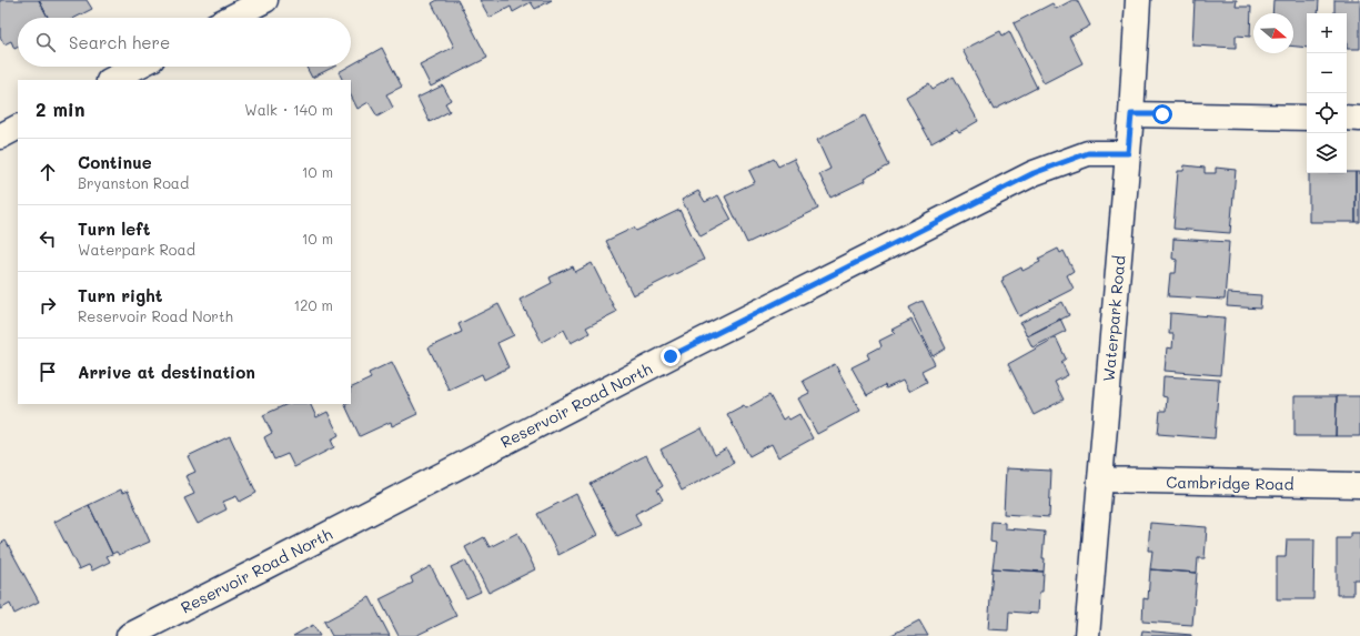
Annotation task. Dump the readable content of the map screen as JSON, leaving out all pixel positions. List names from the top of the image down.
{
  "streets": {
    "street": ["Waterpark Road", "Reservoir Road North", "Cambridge Road"]
  },
  "crossings": [
    ["Waterpark Road", "Reservoir Road North"],
    ["Waterpark Road", "Cambridge Road"]
  ],
  "north": "right",
  "page": {
    "map_buttons": ["+", "−"],
    "search": "Search here",
    "heading": ["2 min", "Walk · 140 m"],
    "list": [
      ["Continue", "Bryanston Road", "10 m"],
      ["Turn left", "Waterpark Road", "10 m"],
      ["Turn right", "Reservoir Road North", "120 m"],
      "Arrive at destination"
    ]
  }
}
